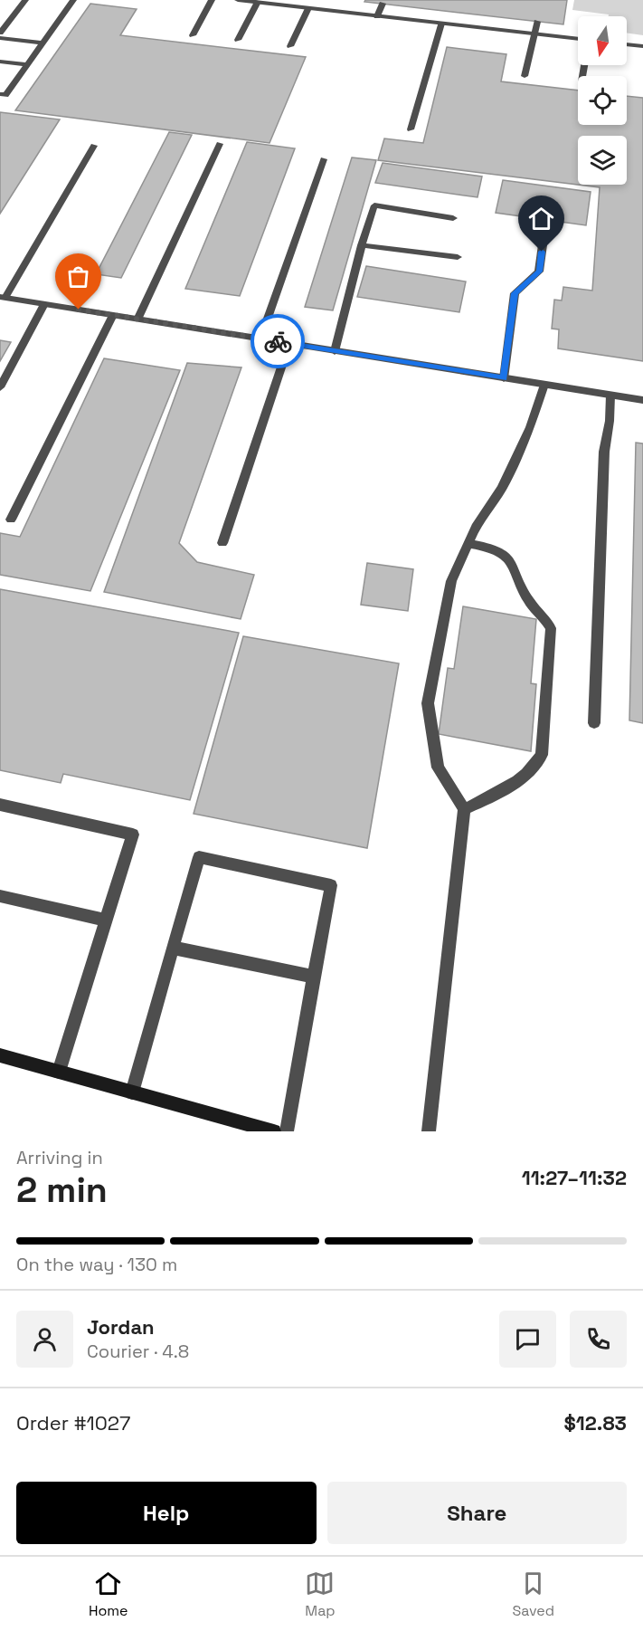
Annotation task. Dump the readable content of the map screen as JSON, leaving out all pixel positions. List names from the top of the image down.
{
  "north": "bottom",
  "page": {
    "heading": ["2 min", "Arriving in", "11:27–11:32"],
    "panel": [
      "Jordan",
      "Courier · 4.8",
      "Order #1027",
      "$12.83"
    ],
    "bar": "On the way · 130 m",
    "buttons": ["Help", "Share"],
    "tabs": ["Home", "Map", "Saved"]
  }
}
